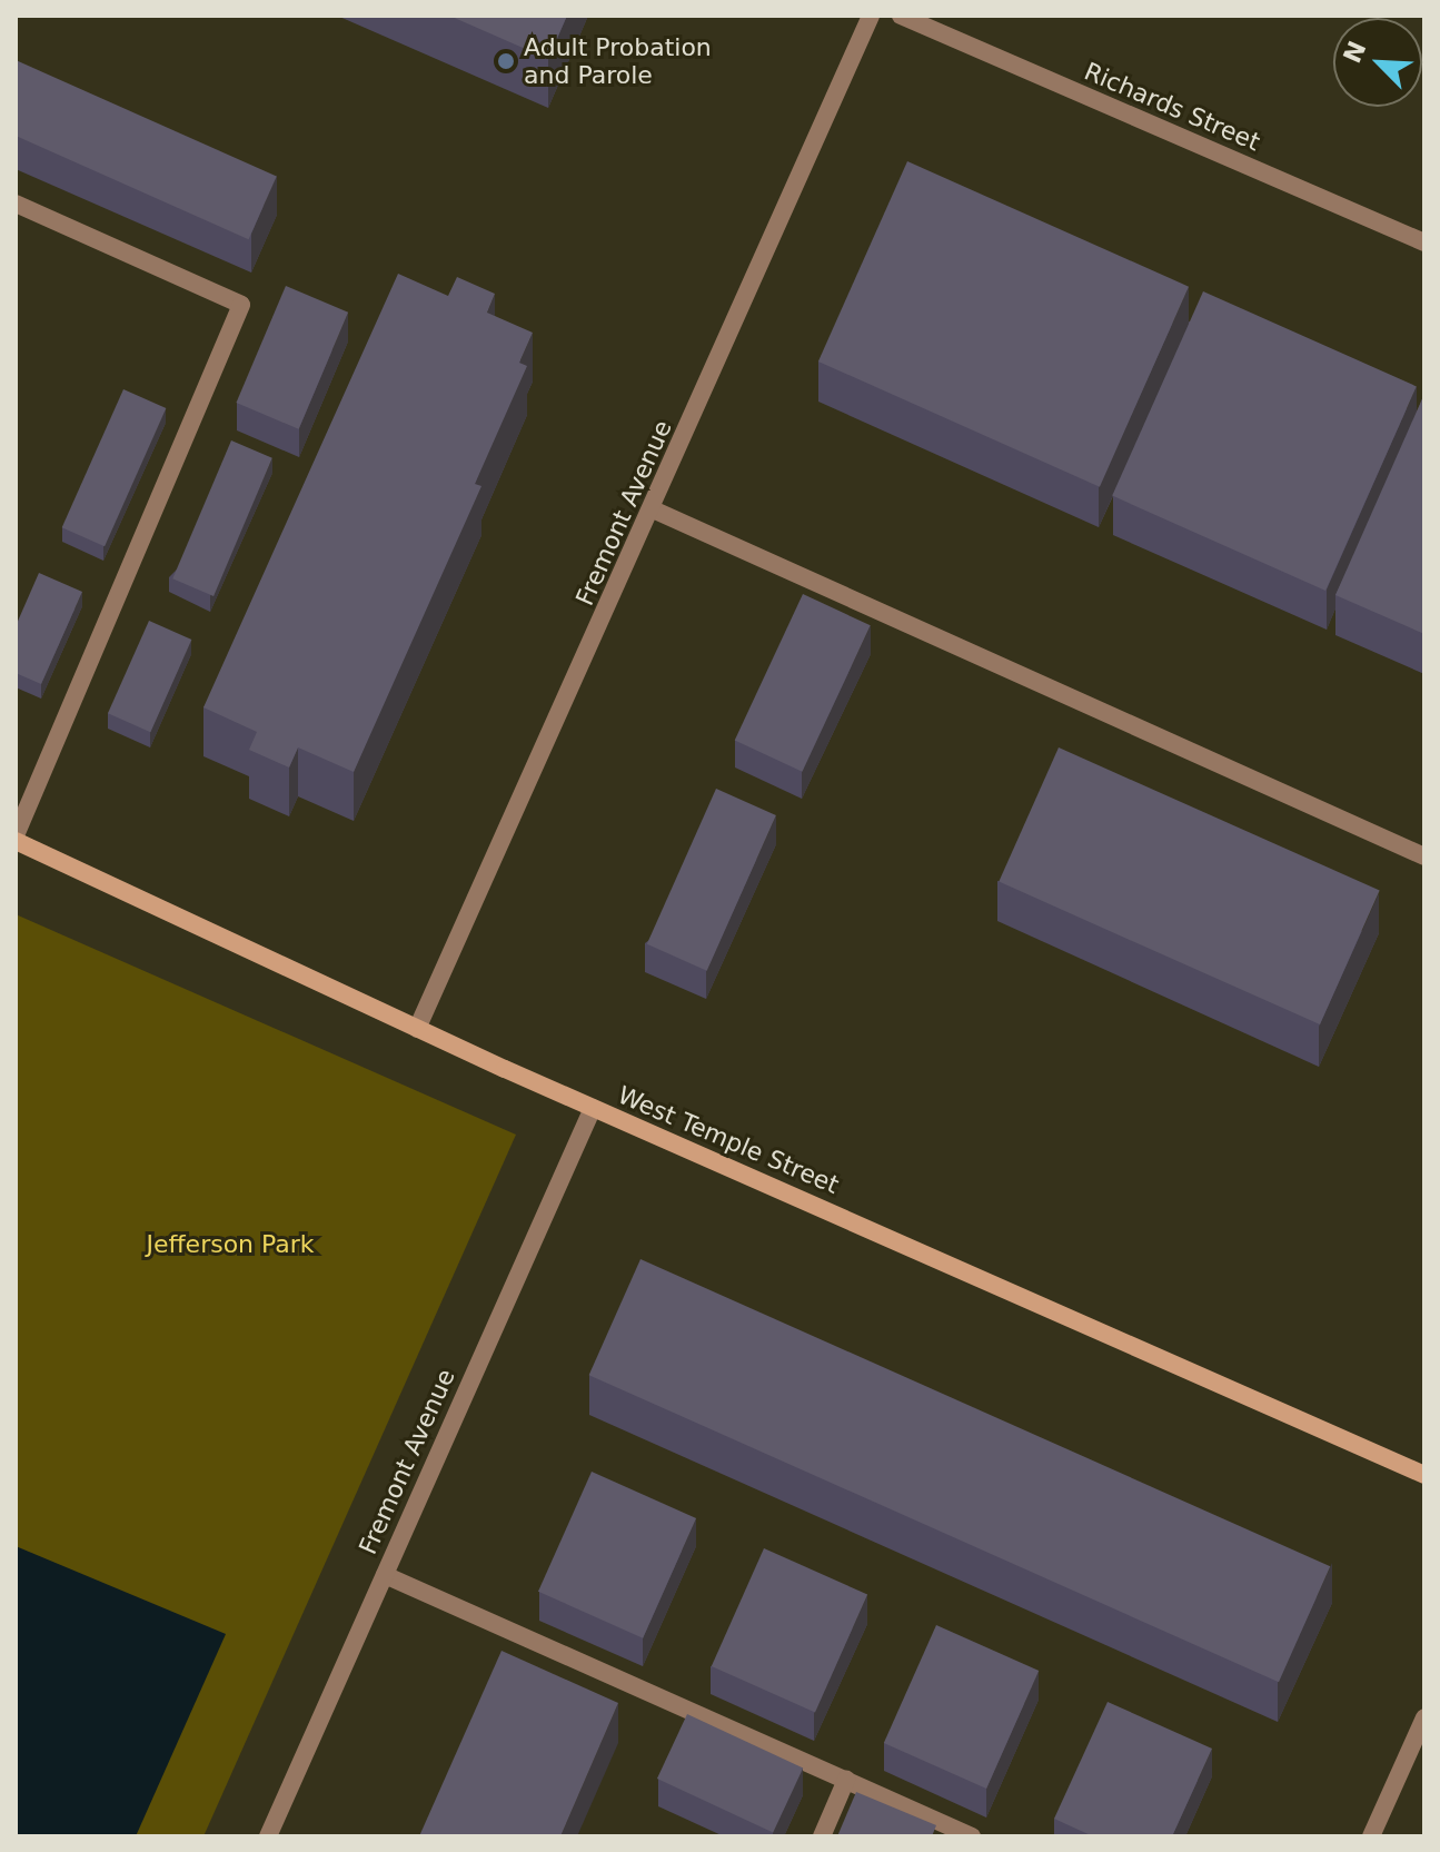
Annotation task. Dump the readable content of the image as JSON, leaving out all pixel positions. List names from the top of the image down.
{
  "streets": {
    "street": ["Richards Street", "Fremont Avenue", "West Temple Street"]
  },
  "crossings": [
    ["Fremont Avenue", "West Temple Street"]
  ],
  "parks": ["Jefferson Park"],
  "places": ["Adult Probation and Parole"],
  "north": "top left"
}
